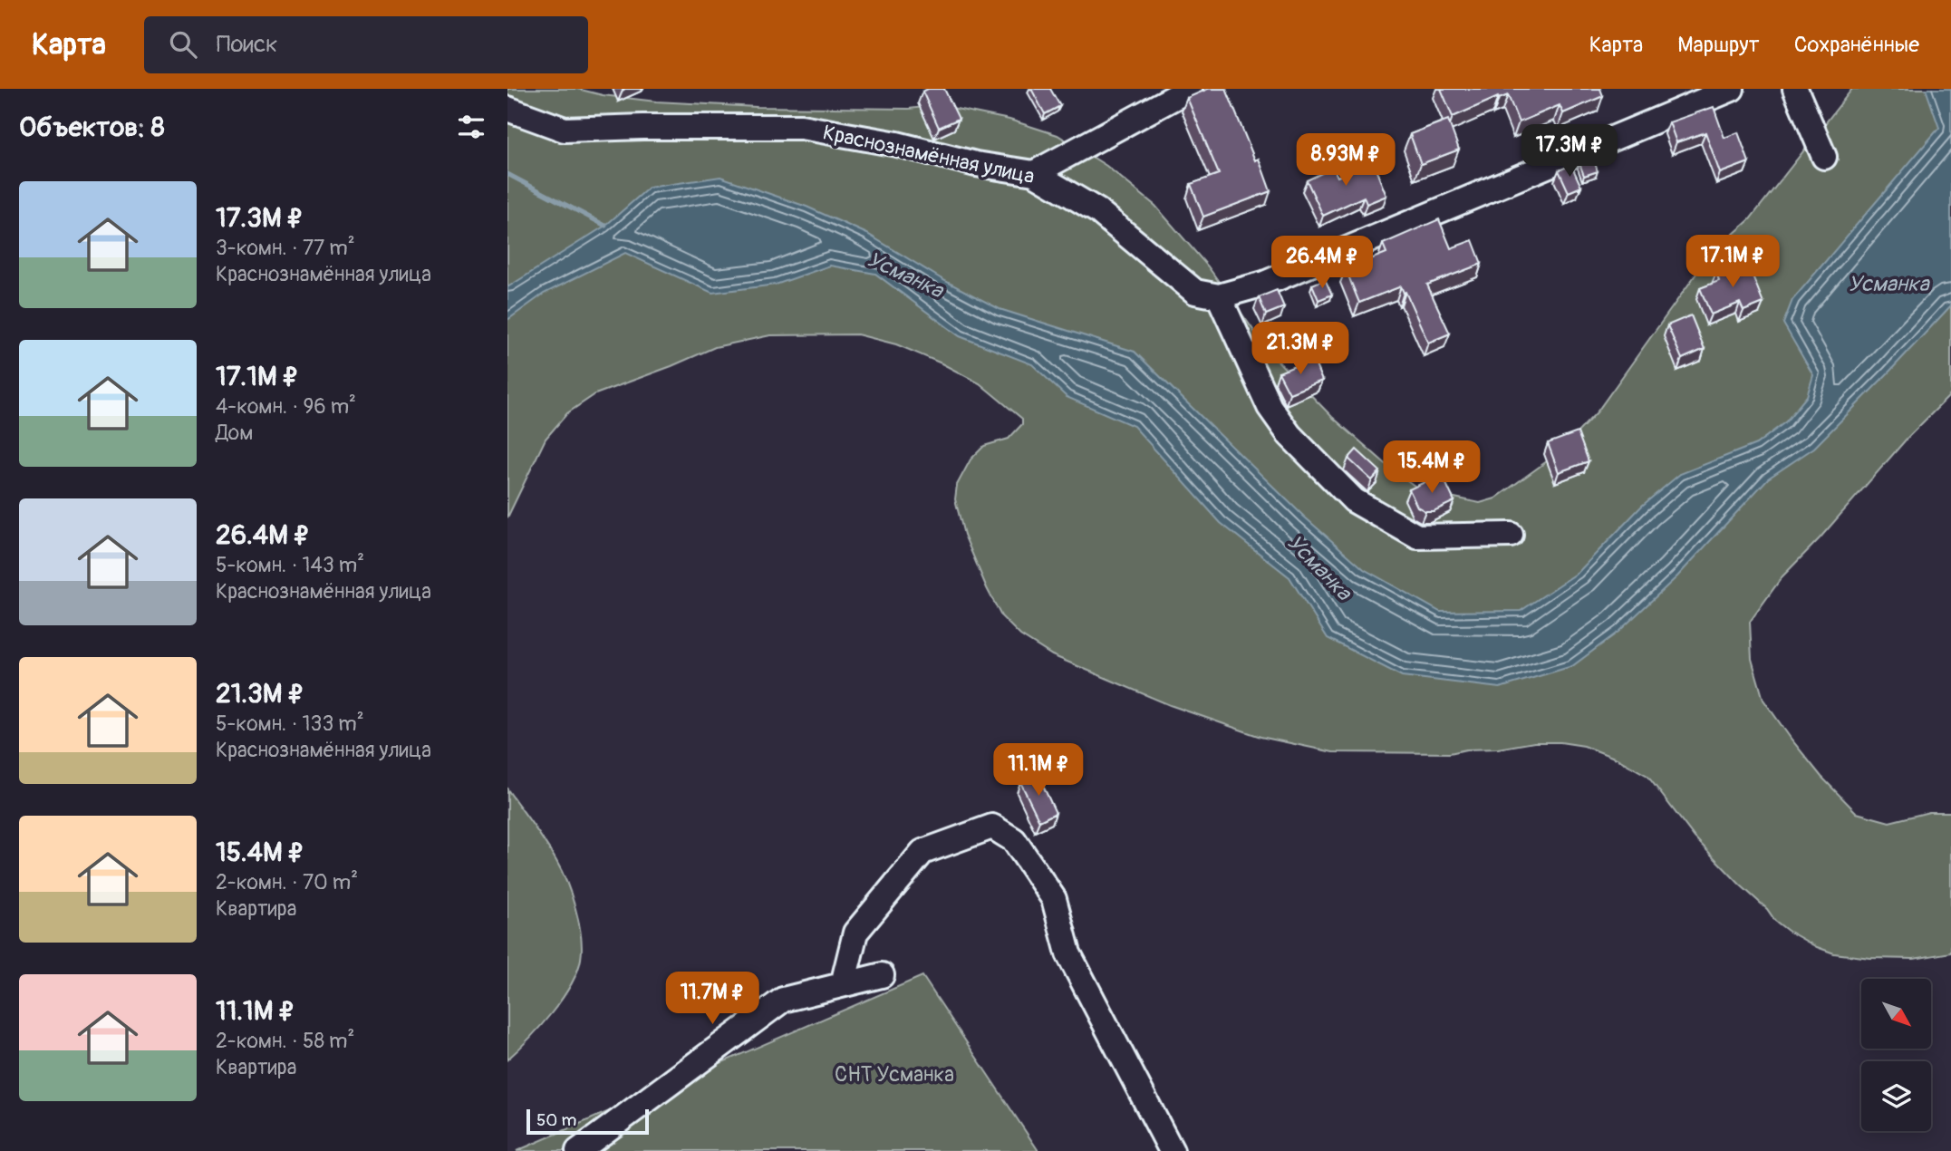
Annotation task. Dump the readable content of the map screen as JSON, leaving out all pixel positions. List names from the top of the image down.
{
  "streets": {
    "street": ["Краснознамённая улица"]
  },
  "water": ["Усманка"],
  "parks": ["СНТ Усманка"],
  "scale_bar": "50 m",
  "north": "bottom right",
  "page": {
    "header": "Карта",
    "search": "Поиск",
    "nav": ["Карта", "Маршрут", "Сохранённые"],
    "heading": "Объектов: 8",
    "price": [
      "17.3M ₽",
      "8.93M ₽",
      "17.1M ₽",
      "26.4M ₽",
      "21.3M ₽",
      "15.4M ₽",
      "11.1M ₽",
      "11.7M ₽"
    ],
    "list": [
      {
        "name": "17.3M ₽",
        "note": "3-комн. · 77 m² · Краснознамённая улица"
      },
      {
        "name": "17.1M ₽",
        "note": "4-комн. · 96 m² · Дом"
      },
      {
        "name": "26.4M ₽",
        "note": "5-комн. · 143 m² · Краснознамённая улица"
      },
      {
        "name": "21.3M ₽",
        "note": "5-комн. · 133 m² · Краснознамённая улица"
      },
      {
        "name": "15.4M ₽",
        "note": "2-комн. · 70 m² · Квартира"
      },
      {
        "name": "11.1M ₽",
        "note": "2-комн. · 58 m² · Квартира"
      }
    ],
    "scale": "50 m"
  }
}
